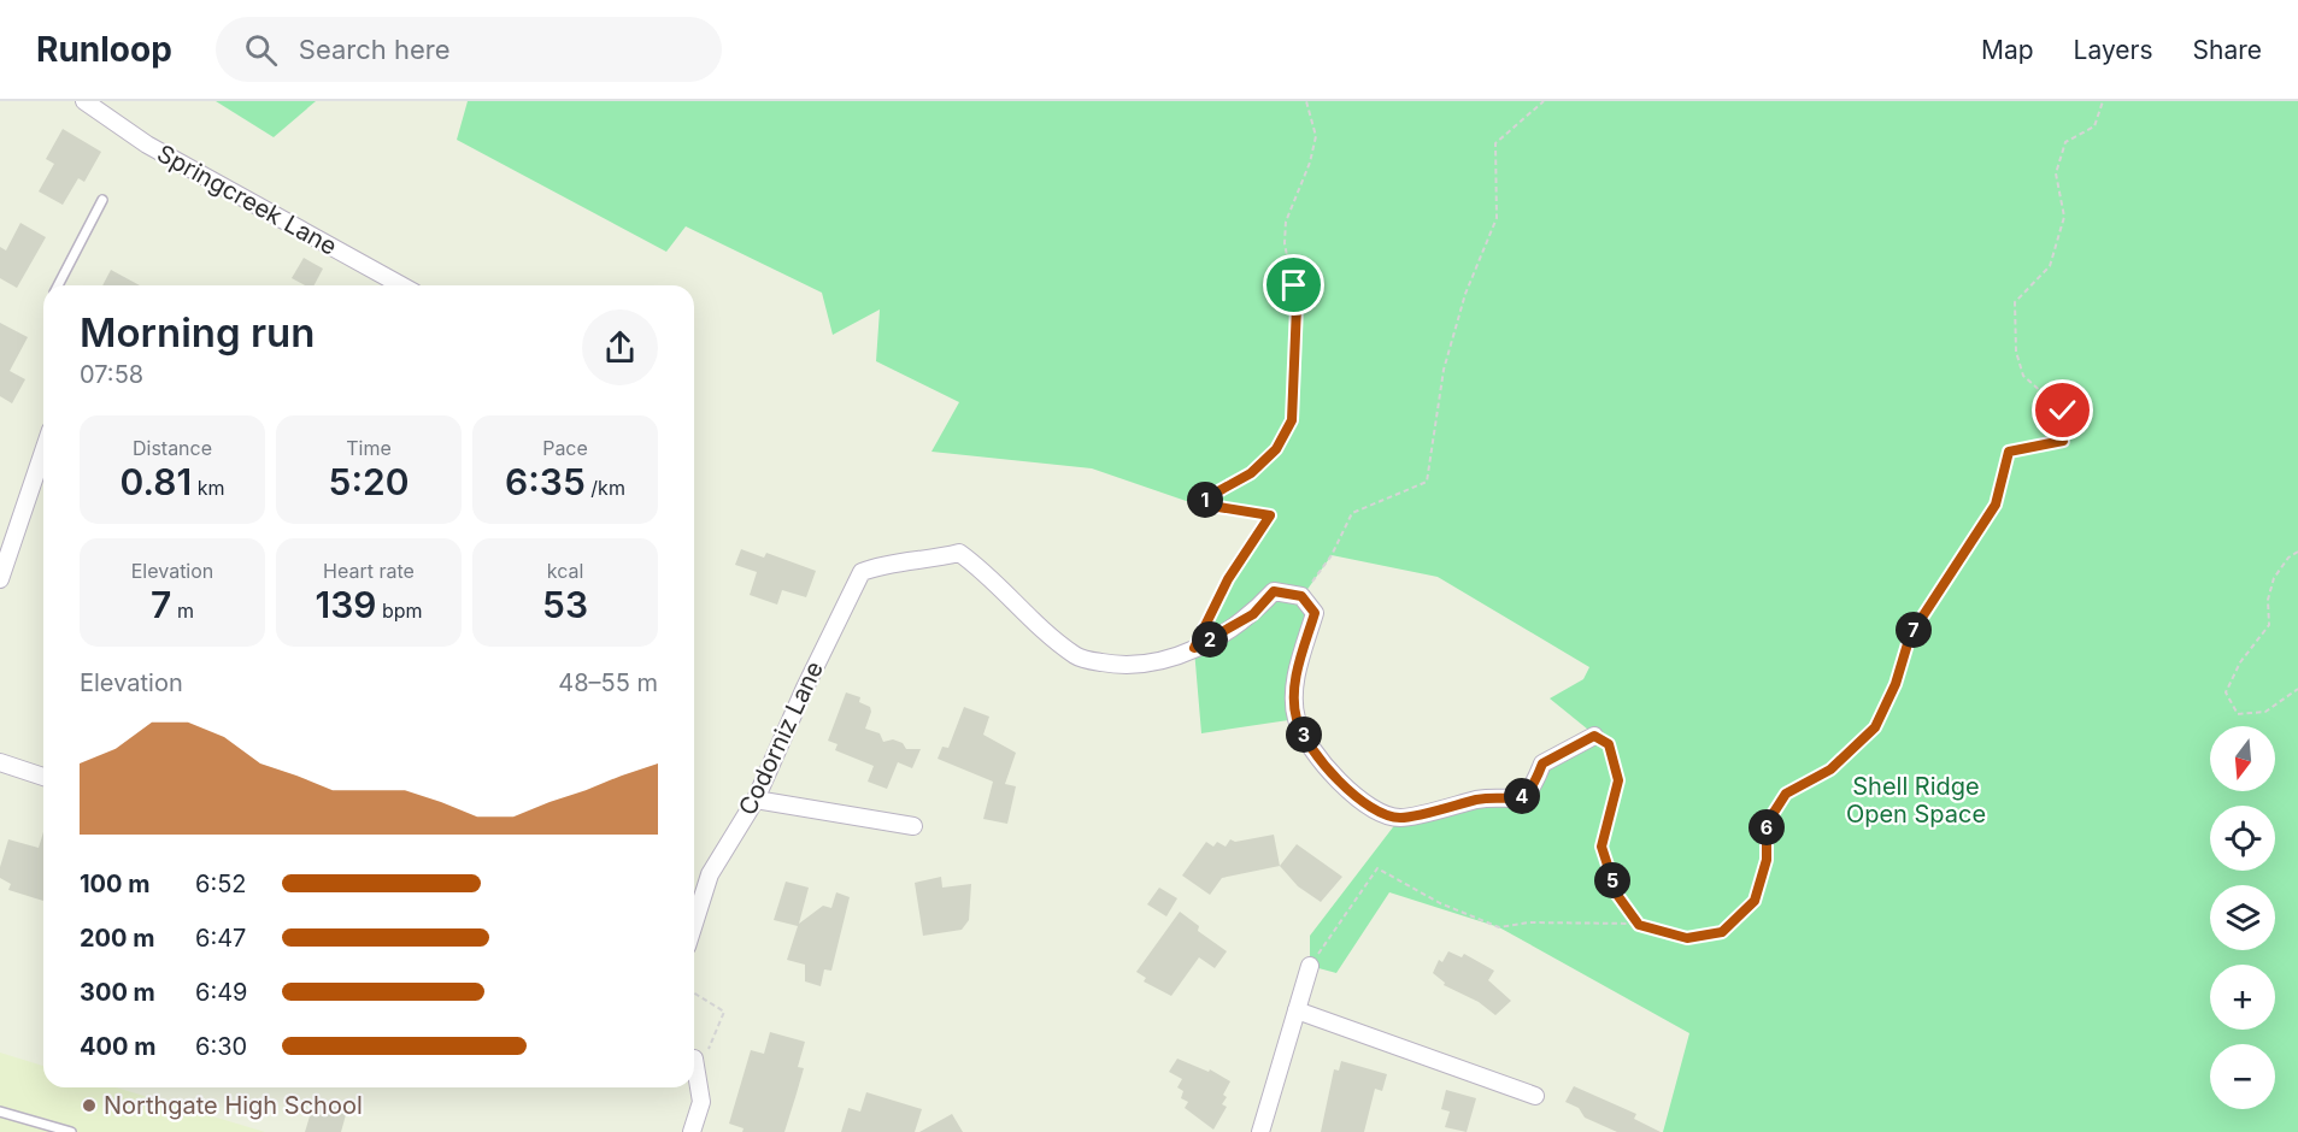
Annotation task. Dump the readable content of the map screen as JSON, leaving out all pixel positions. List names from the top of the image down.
{
  "streets": {
    "street": ["Springcreek Lane", "Codorniz Lane"]
  },
  "parks": ["Shell Ridge Open Space"],
  "places": ["Northgate High School"],
  "north": "bottom",
  "page": {
    "header": "Runloop",
    "search": "Search here",
    "nav": ["Map", "Layers", "Share"],
    "heading": ["Morning run", "07:58"],
    "stats": [
      ["Distance", "0.81 km"],
      ["Time", "5:20"],
      ["Pace", "6:35 /km"],
      ["Elevation", "7 m"],
      ["Heart rate", "139 bpm"],
      ["kcal", "53"]
    ],
    "pins": [
      "1",
      "7",
      "2",
      "3",
      "4",
      "6",
      "5"
    ],
    "chart": ["Elevation", "48–55 m"],
    "map_buttons": ["+", "−"],
    "list": [
      {
        "name": "100 m",
        "note": "6:52"
      },
      {
        "name": "200 m",
        "note": "6:47"
      },
      {
        "name": "300 m",
        "note": "6:49"
      },
      {
        "name": "400 m",
        "note": "6:30"
      }
    ]
  }
}
